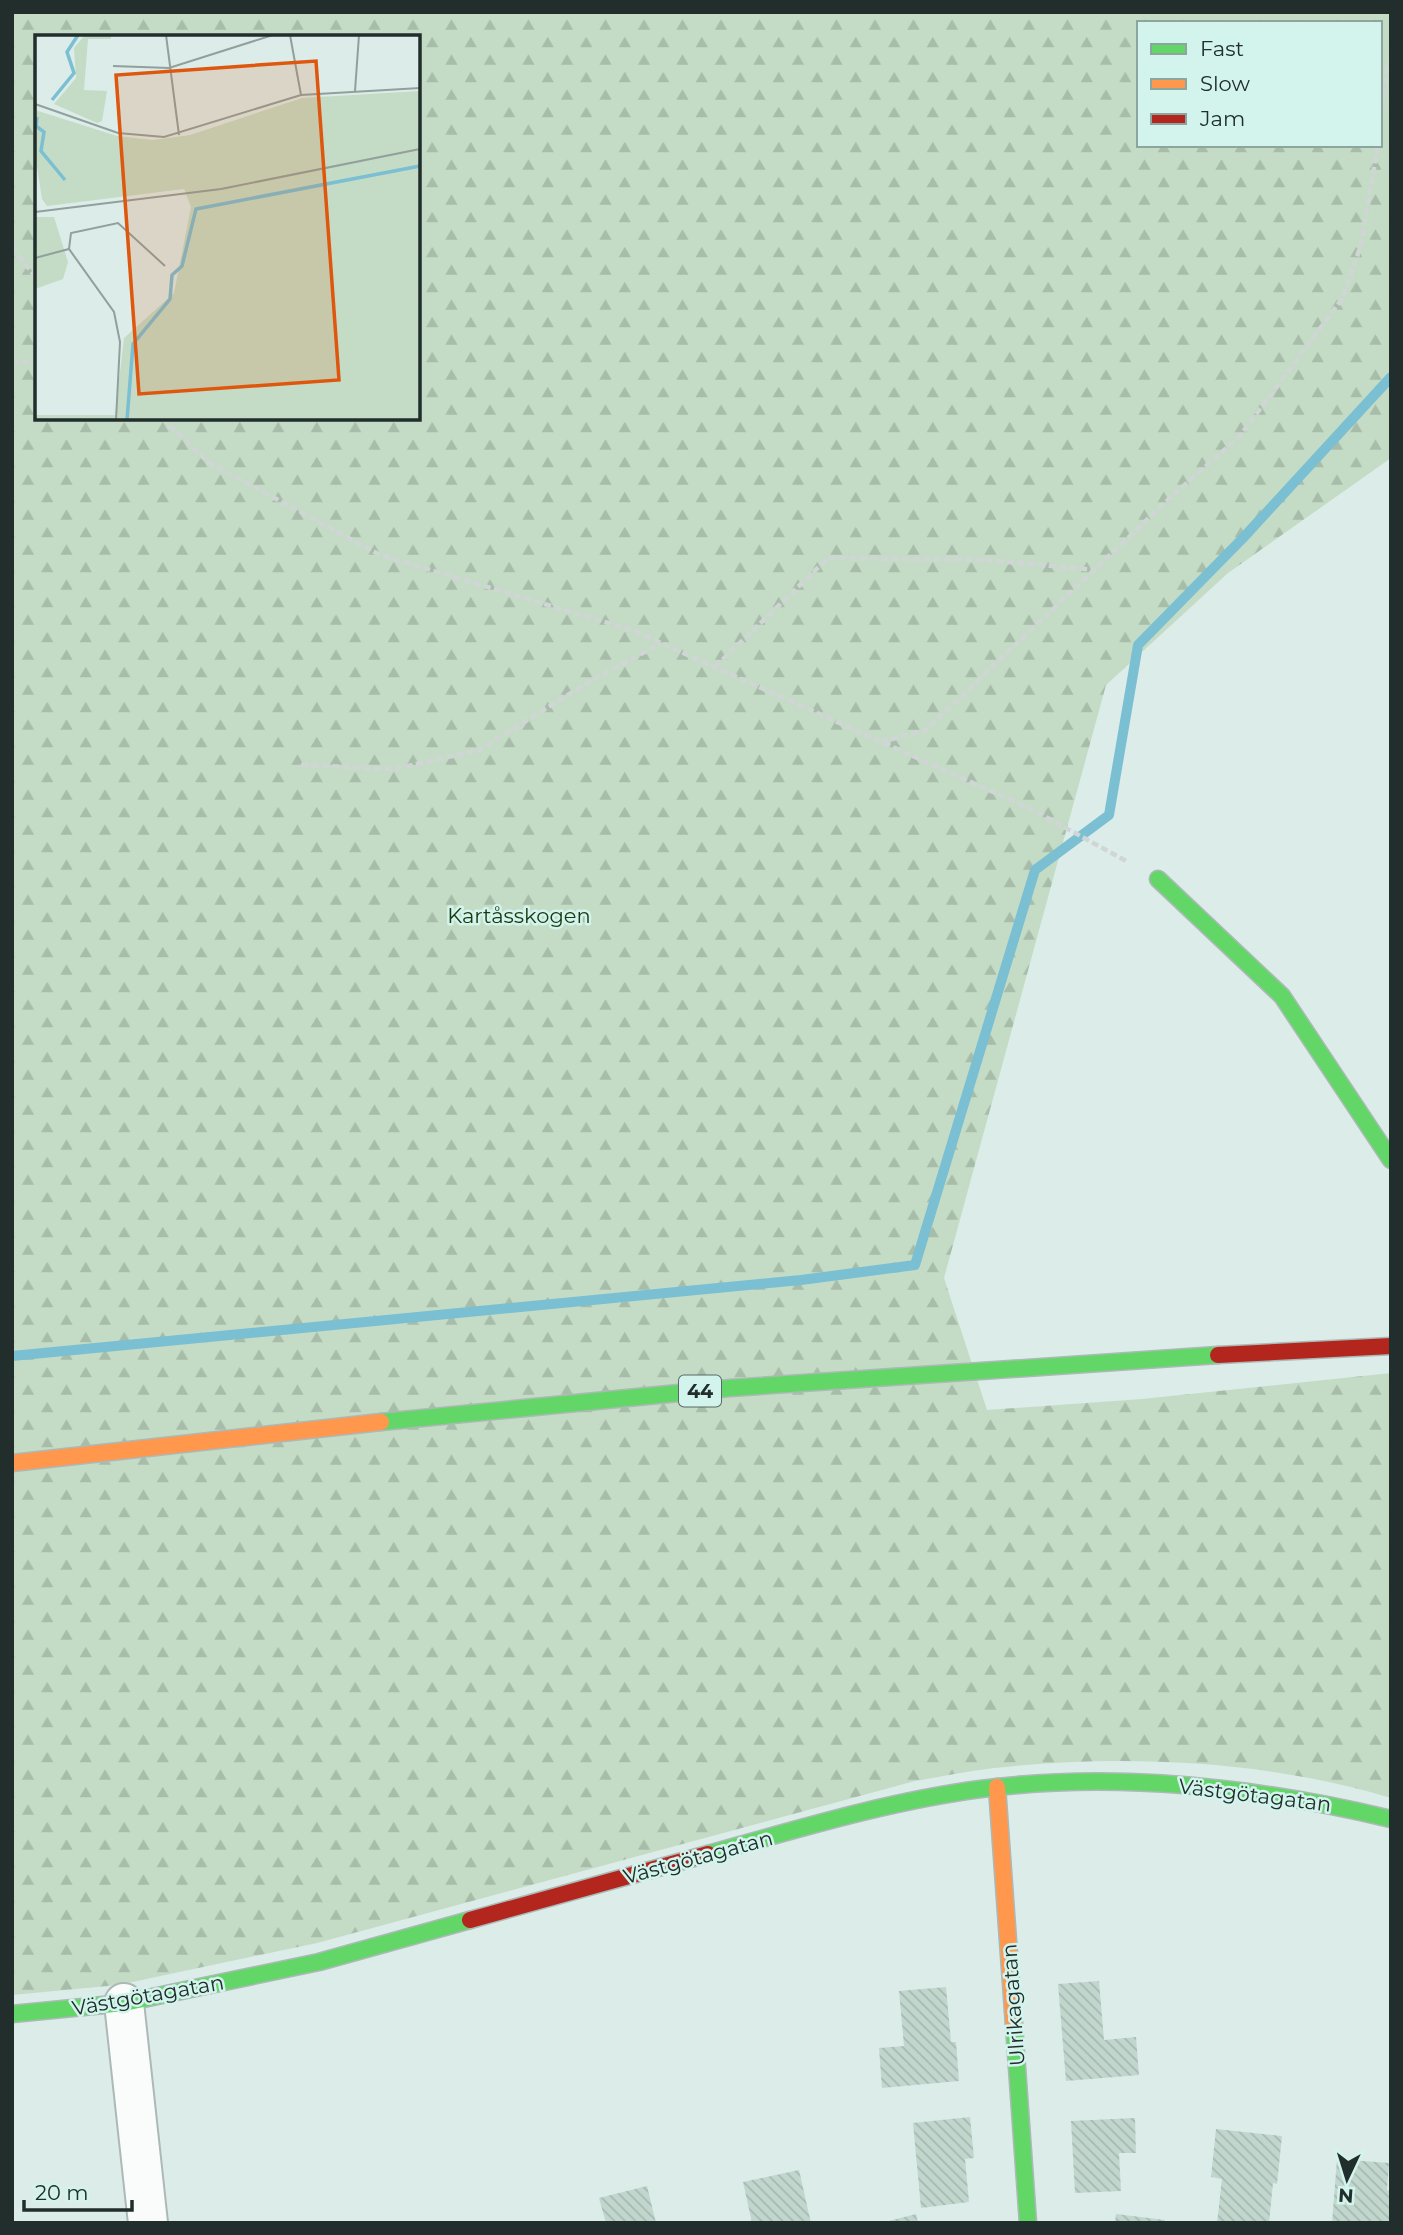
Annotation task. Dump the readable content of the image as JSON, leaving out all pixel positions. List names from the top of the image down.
{
  "streets": {
    "street": ["44", "Västgötagatan", "Ulrikagatan"]
  },
  "crossings": [
    ["Västgötagatan", "Ulrikagatan"]
  ],
  "parks": ["Kartåsskogen"],
  "legend": ["Fast", "Slow", "Jam"],
  "scale_bar": "20 m",
  "north": "bottom"
}
